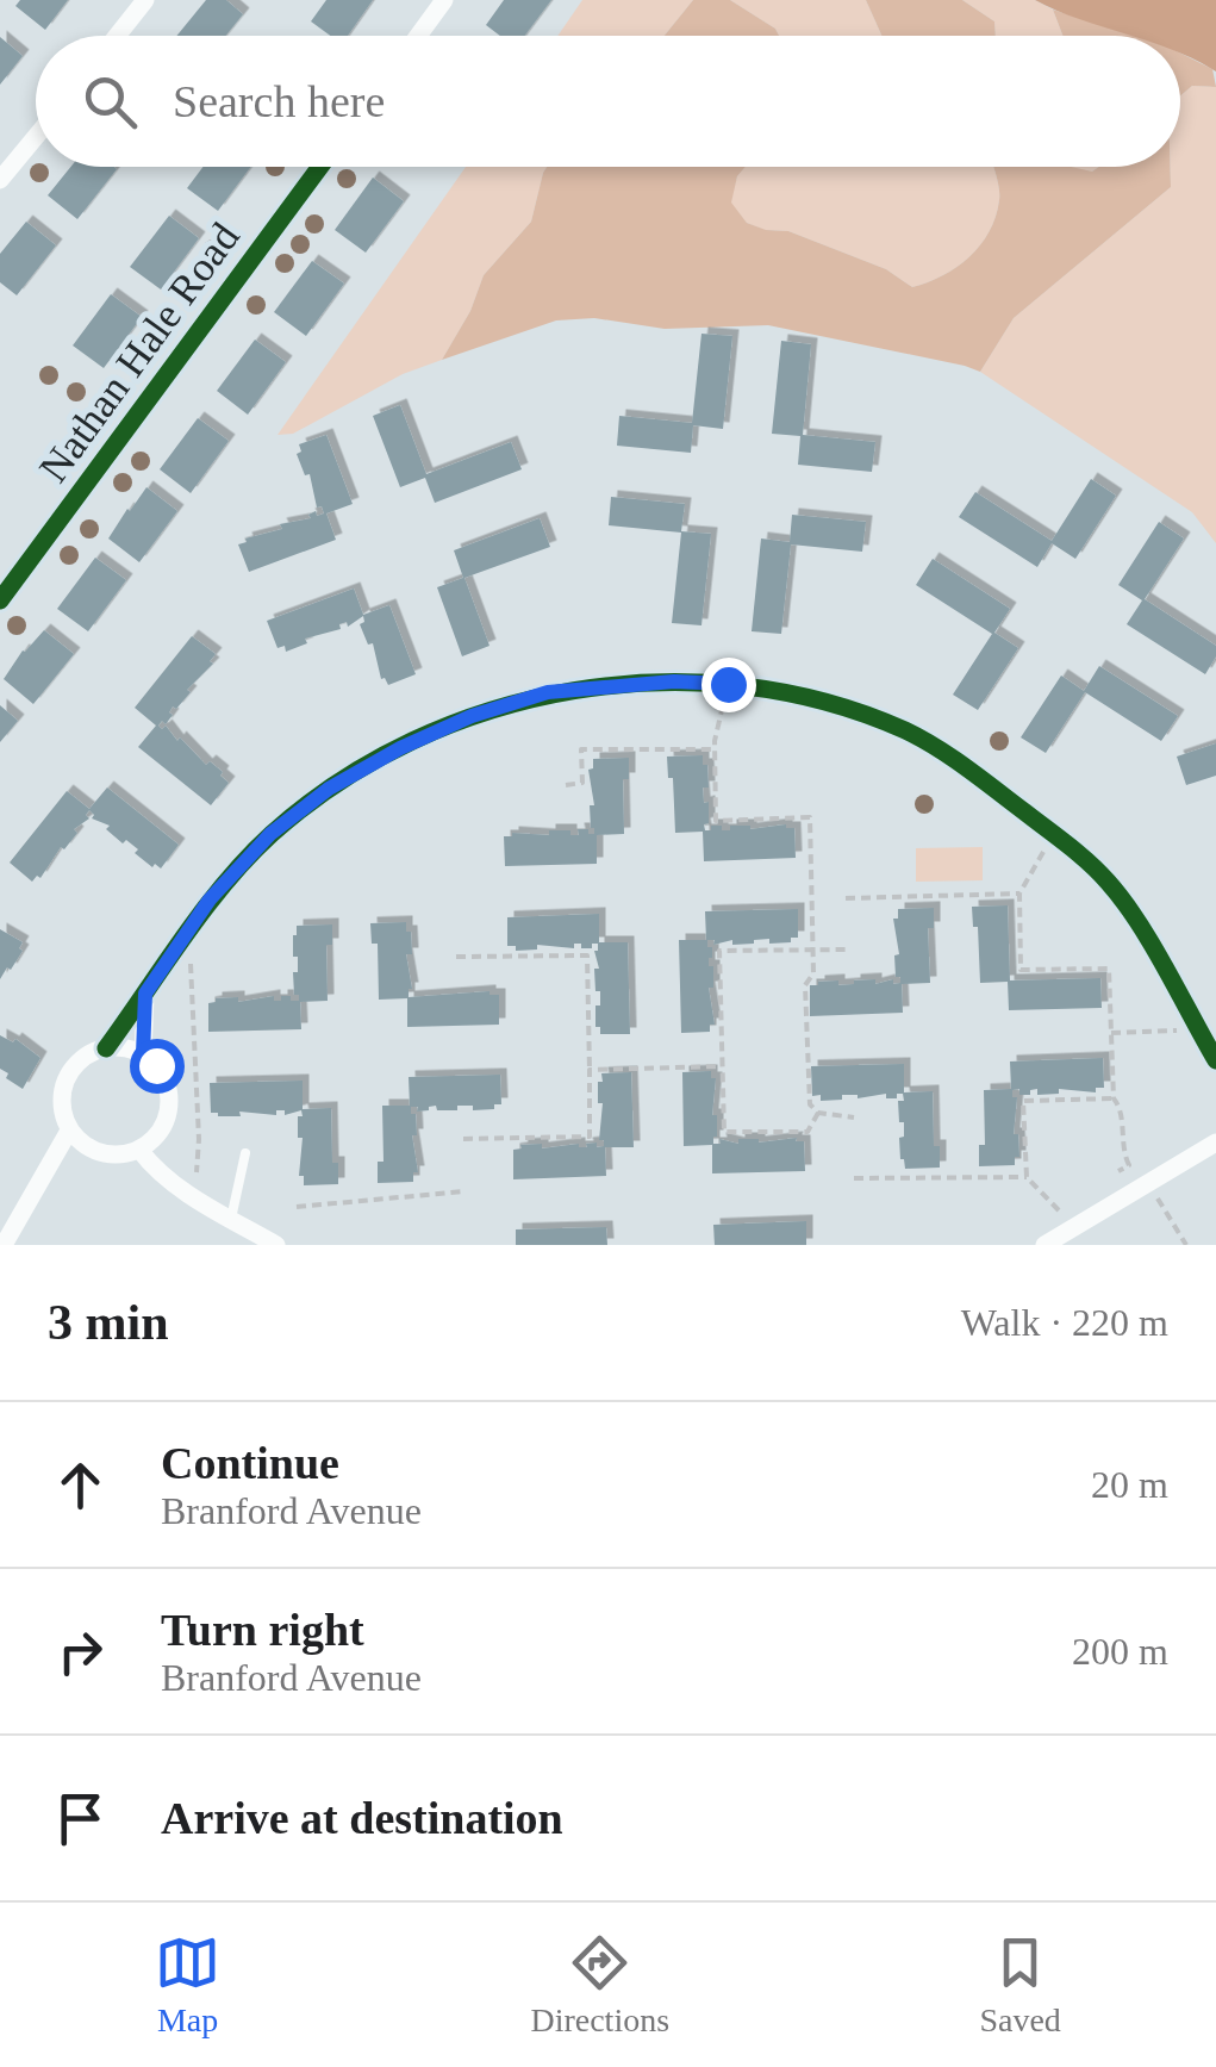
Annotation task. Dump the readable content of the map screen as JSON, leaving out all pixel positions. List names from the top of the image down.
{
  "streets": {
    "street": ["Nathan Hale Road"]
  },
  "page": {
    "search": "Search here",
    "heading": ["3 min", "Walk · 220 m"],
    "list": [
      ["Continue", "Branford Avenue", "20 m"],
      ["Turn right", "Branford Avenue", "200 m"],
      "Arrive at destination"
    ],
    "nav": ["Map", "Directions", "Saved"]
  }
}
